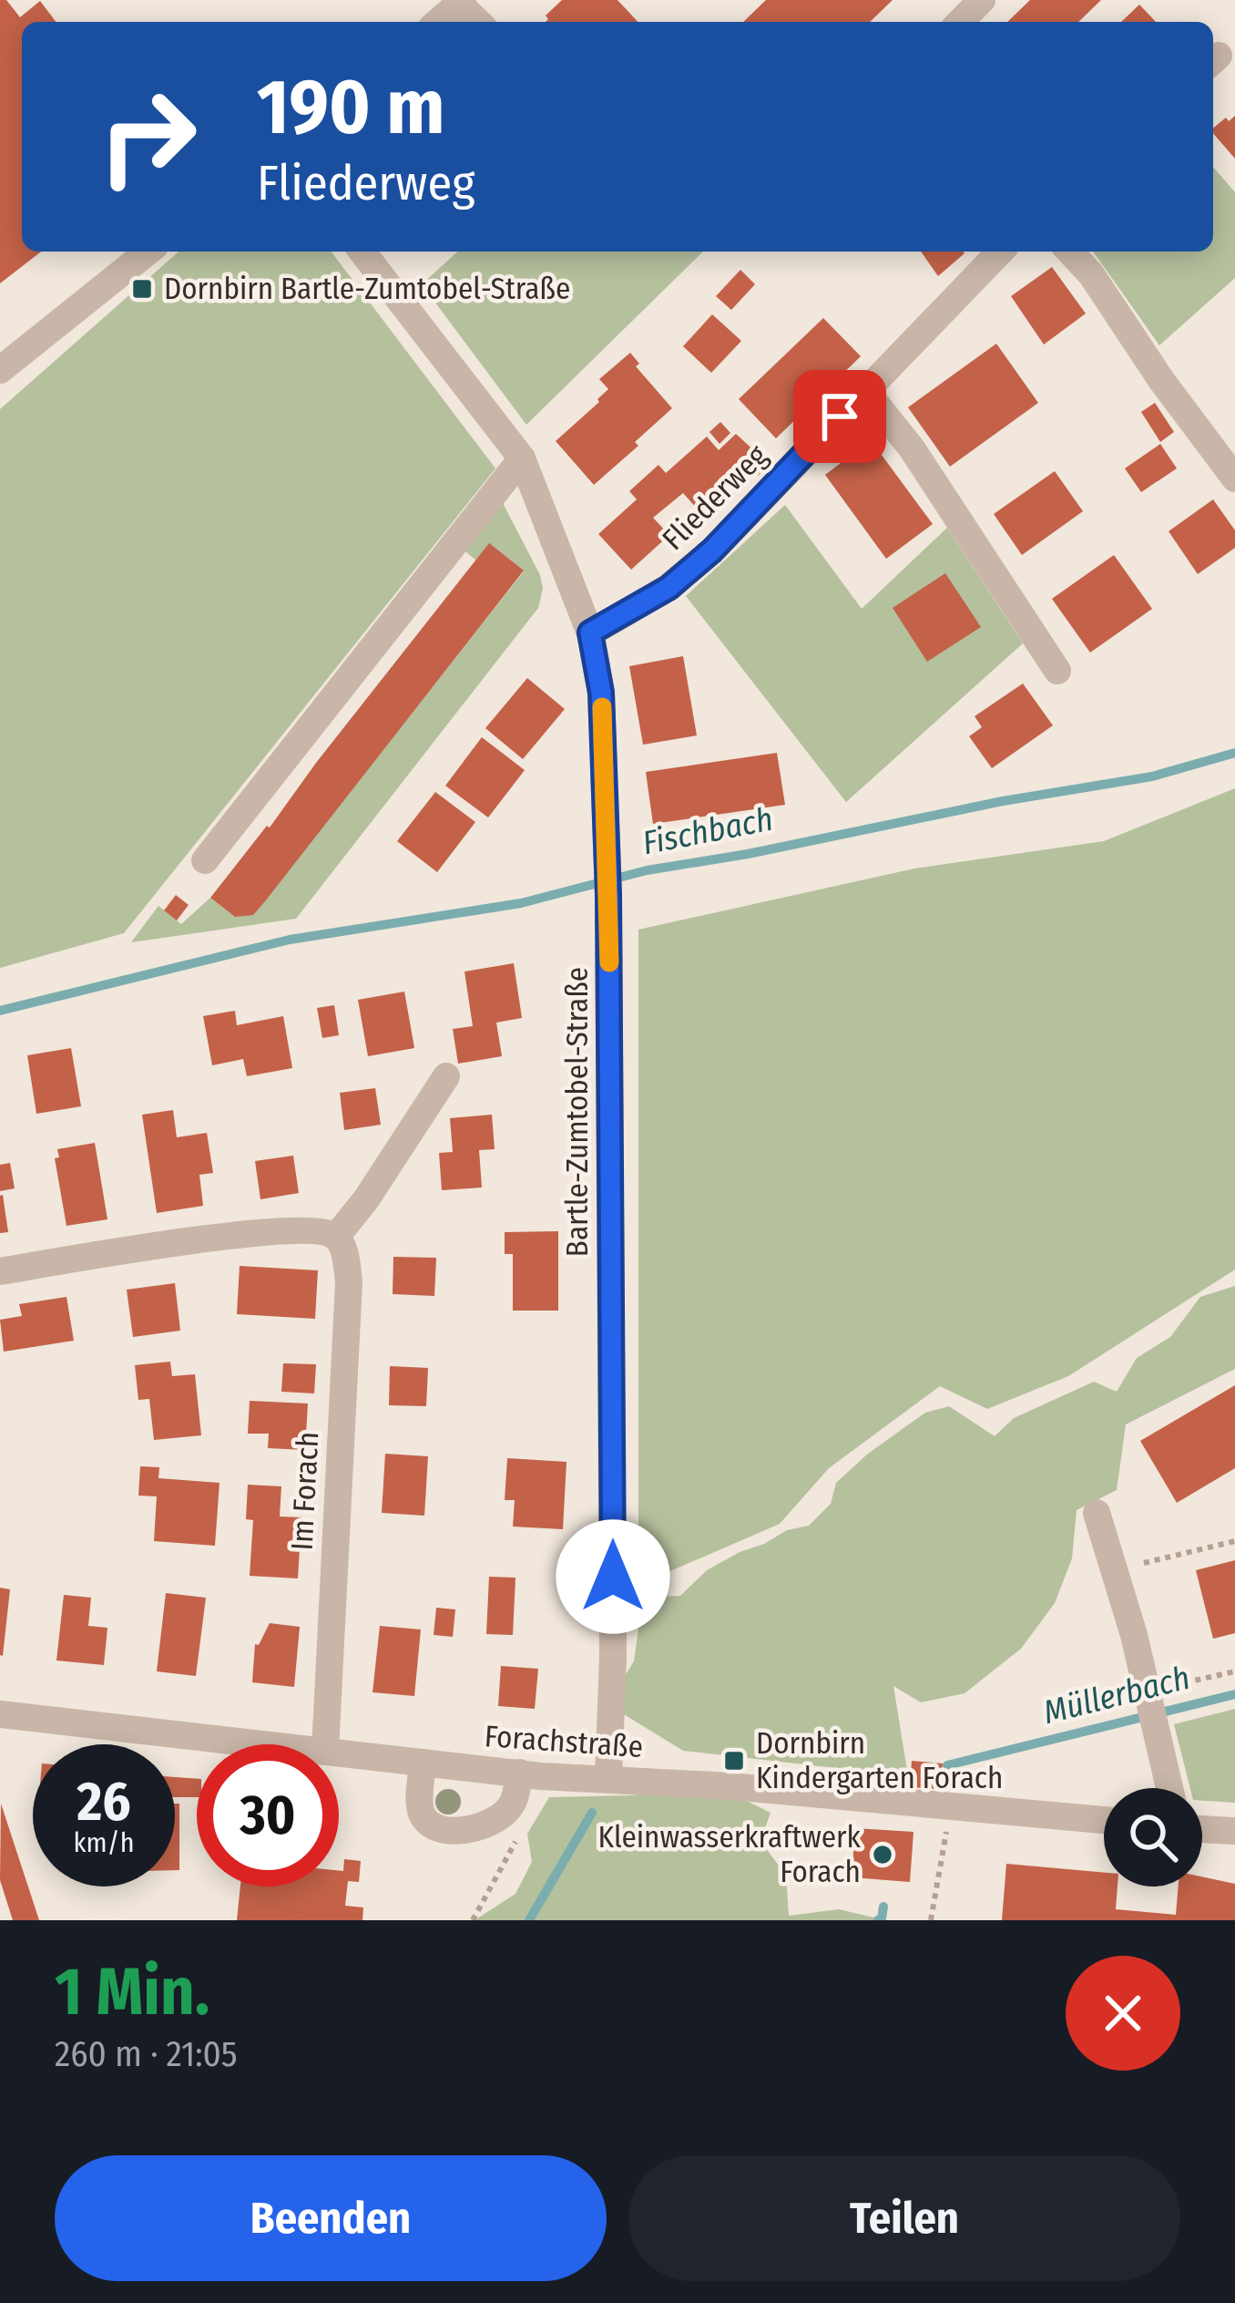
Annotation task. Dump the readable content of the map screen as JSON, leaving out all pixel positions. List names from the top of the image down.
{
  "streets": {
    "street": [
      "Fliederweg",
      "Bartle-Zumtobel-Straße",
      "Im Forach",
      "Forachstraße"
    ]
  },
  "crossings": [
    ["Fliederweg", "Bartle-Zumtobel-Straße"],
    ["Bartle-Zumtobel-Straße", "Forachstraße"]
  ],
  "water": ["Fischbach", "Müllerbach"],
  "places": {
    "transit": ["Dornbirn Bartle-Zumtobel-Straße", "Dornbirn Kindergarten Forach"],
    "other": ["Kleinwasserkraftwerk Forach"]
  },
  "page": {
    "turn": ["190 m", "Fliederweg"],
    "speed": "26 km/h",
    "limit": "30",
    "heading": ["1 Min.", "260 m · 21:05"],
    "buttons": ["Beenden", "Teilen"]
  }
}
